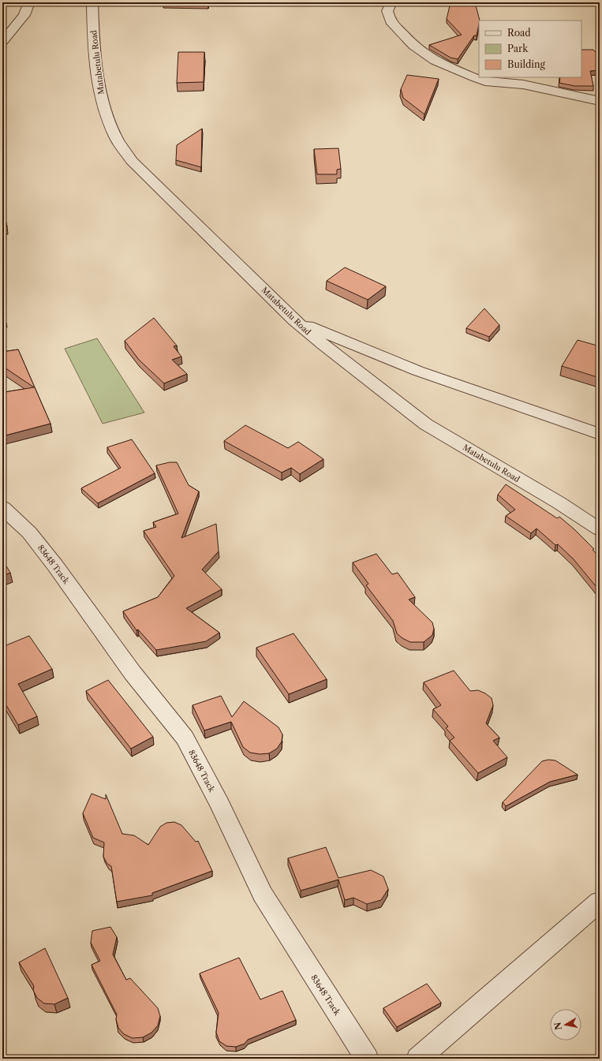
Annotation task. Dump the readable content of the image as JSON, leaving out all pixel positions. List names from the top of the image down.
{
  "streets": {
    "street": ["Matabetulu Road", "83648 Track"]
  },
  "legend": ["Road", "Park", "Building"],
  "north": "left"
}
